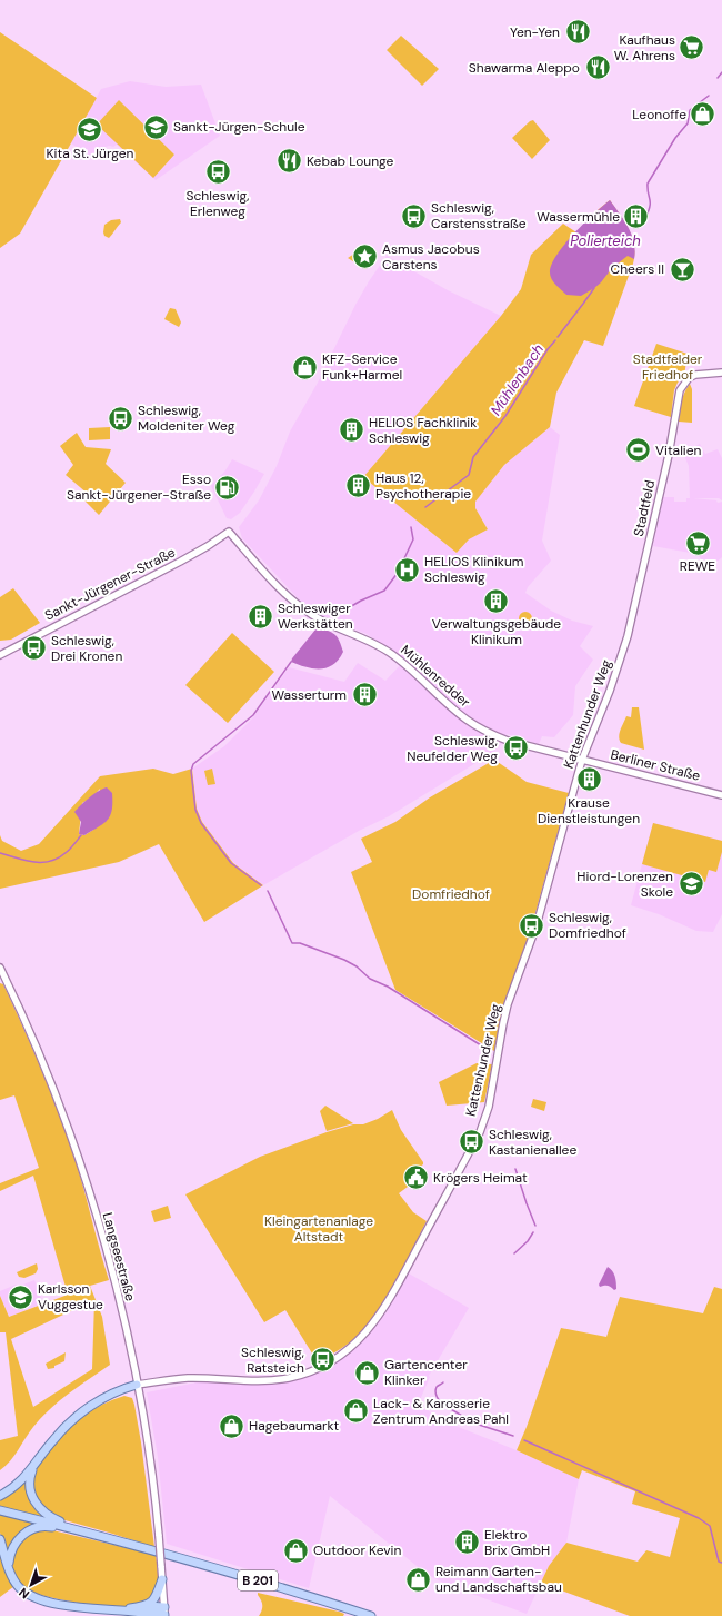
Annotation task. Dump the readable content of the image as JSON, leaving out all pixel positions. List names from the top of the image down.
{
  "streets": {
    "main road": ["B 201"],
    "street": [
      "Stadtfeld",
      "Sankt-Jürgener-Straße",
      "Mühlenredder",
      "Kattenhunder Weg",
      "Berliner Straße",
      "Langseestraße"
    ]
  },
  "crossings": [
    ["Stadtfeld", "Kattenhunder Weg"],
    ["Sankt-Jürgener-Straße", "Mühlenredder"],
    ["Mühlenredder", "Kattenhunder Weg"],
    ["Mühlenredder", "Berliner Straße"],
    ["Kattenhunder Weg", "Berliner Straße"],
    ["Kattenhunder Weg", "Langseestraße"]
  ],
  "water": ["Polierteich", "Mühlenbach"],
  "parks": ["Stadtfelder Friedhof", "Domfriedhof", "Kleingartenanlage Altstadt"],
  "places": {
    "restaurant": ["Yen-Yen", "Shawarma Aleppo", "Kebab Lounge"],
    "supermarket": ["Kaufhaus W. Ahrens", "REWE"],
    "shop": [
      "Leonoffe",
      "KFZ-Service Funk+Harmel",
      "Gartencenter Klinker",
      "Lack- & Karosserie Zentrum Andreas Pahl",
      "Hagebaumarkt",
      "Outdoor Kevin",
      "Reimann Garten- und Landschaftsbau"
    ],
    "school or university": [
      "Sankt-Jürgen-Schule",
      "Kita St. Jürgen",
      "Hiord-Lorenzen Skole",
      "Karlsson Vuggestue"
    ],
    "bus stop": [
      "Schleswig, Erlenweg",
      "Schleswig, Carstensstraße",
      "Schleswig, Moldeniter Weg",
      "Schleswig, Drei Kronen",
      "Schleswig, Neufelder Weg",
      "Schleswig, Domfriedhof",
      "Schleswig, Kastanienallee",
      "Schleswig, Ratsteich"
    ],
    "building": [
      "Wassermühle",
      "HELIOS Fachklinik Schleswig",
      "Haus 12, Psychotherapie",
      "Verwaltungsgebäude Klinikum",
      "Schleswiger Werkstätten",
      "Wasserturm",
      "Krause Dienstleistungen",
      "Elektro Brix GmbH"
    ],
    "place": ["Asmus Jacobus Carstens"],
    "bar": ["Cheers II"],
    "sports": ["Vitalien"],
    "fuel station": ["Esso Sankt-Jürgener-Straße"],
    "hospital": ["HELIOS Klinikum Schleswig"],
    "public building": ["Krögers Heimat"]
  },
  "north": "bottom left"
}
